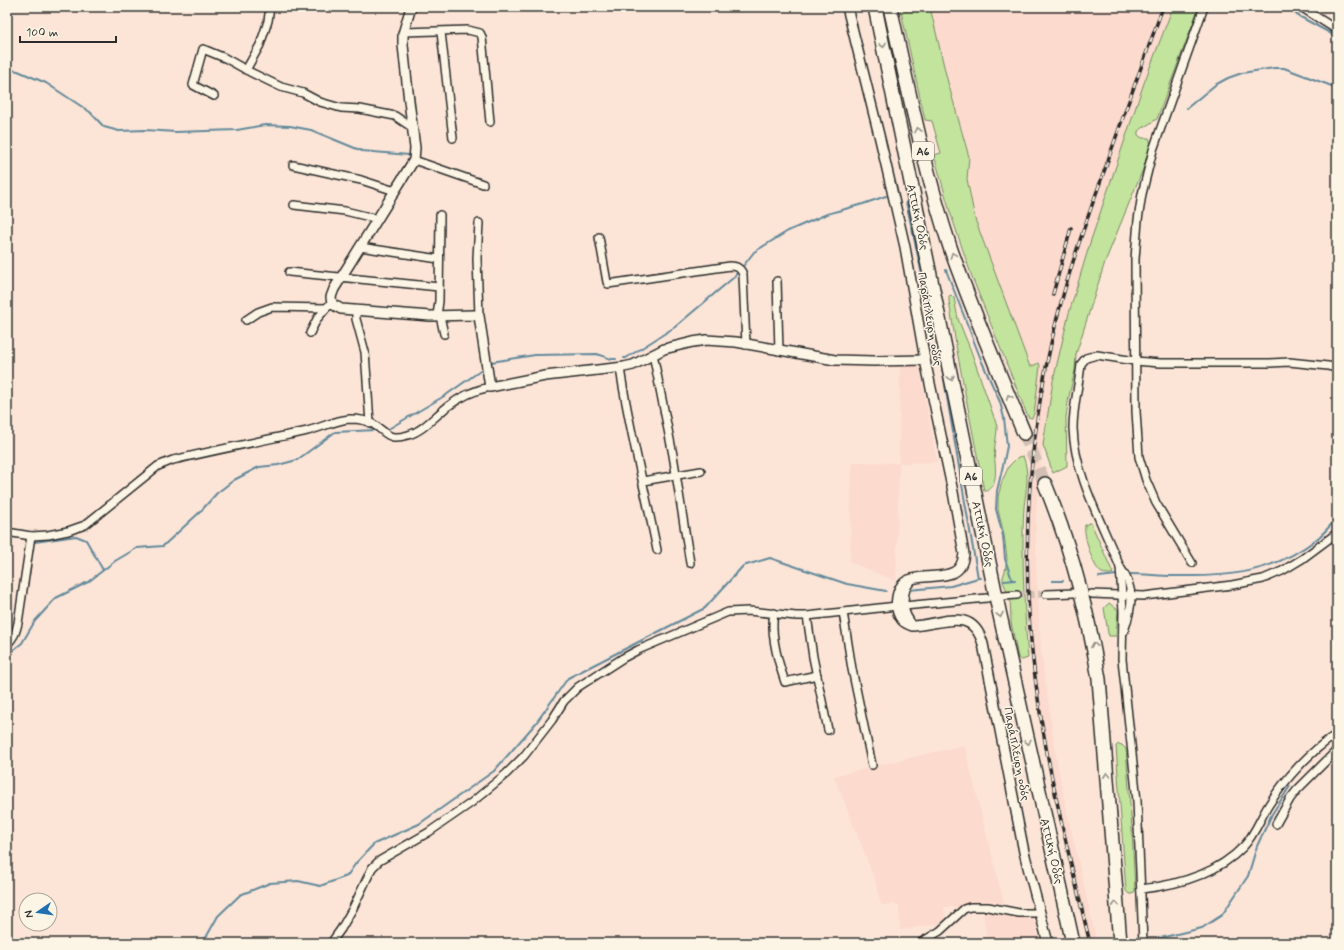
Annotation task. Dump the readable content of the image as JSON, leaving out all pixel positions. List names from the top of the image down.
{
  "streets": {
    "highway": ["Α6", "Αττική Οδός"],
    "street": ["Παράπλευρη οδός"]
  },
  "scale_bar": "100 m",
  "north": "left"
}
